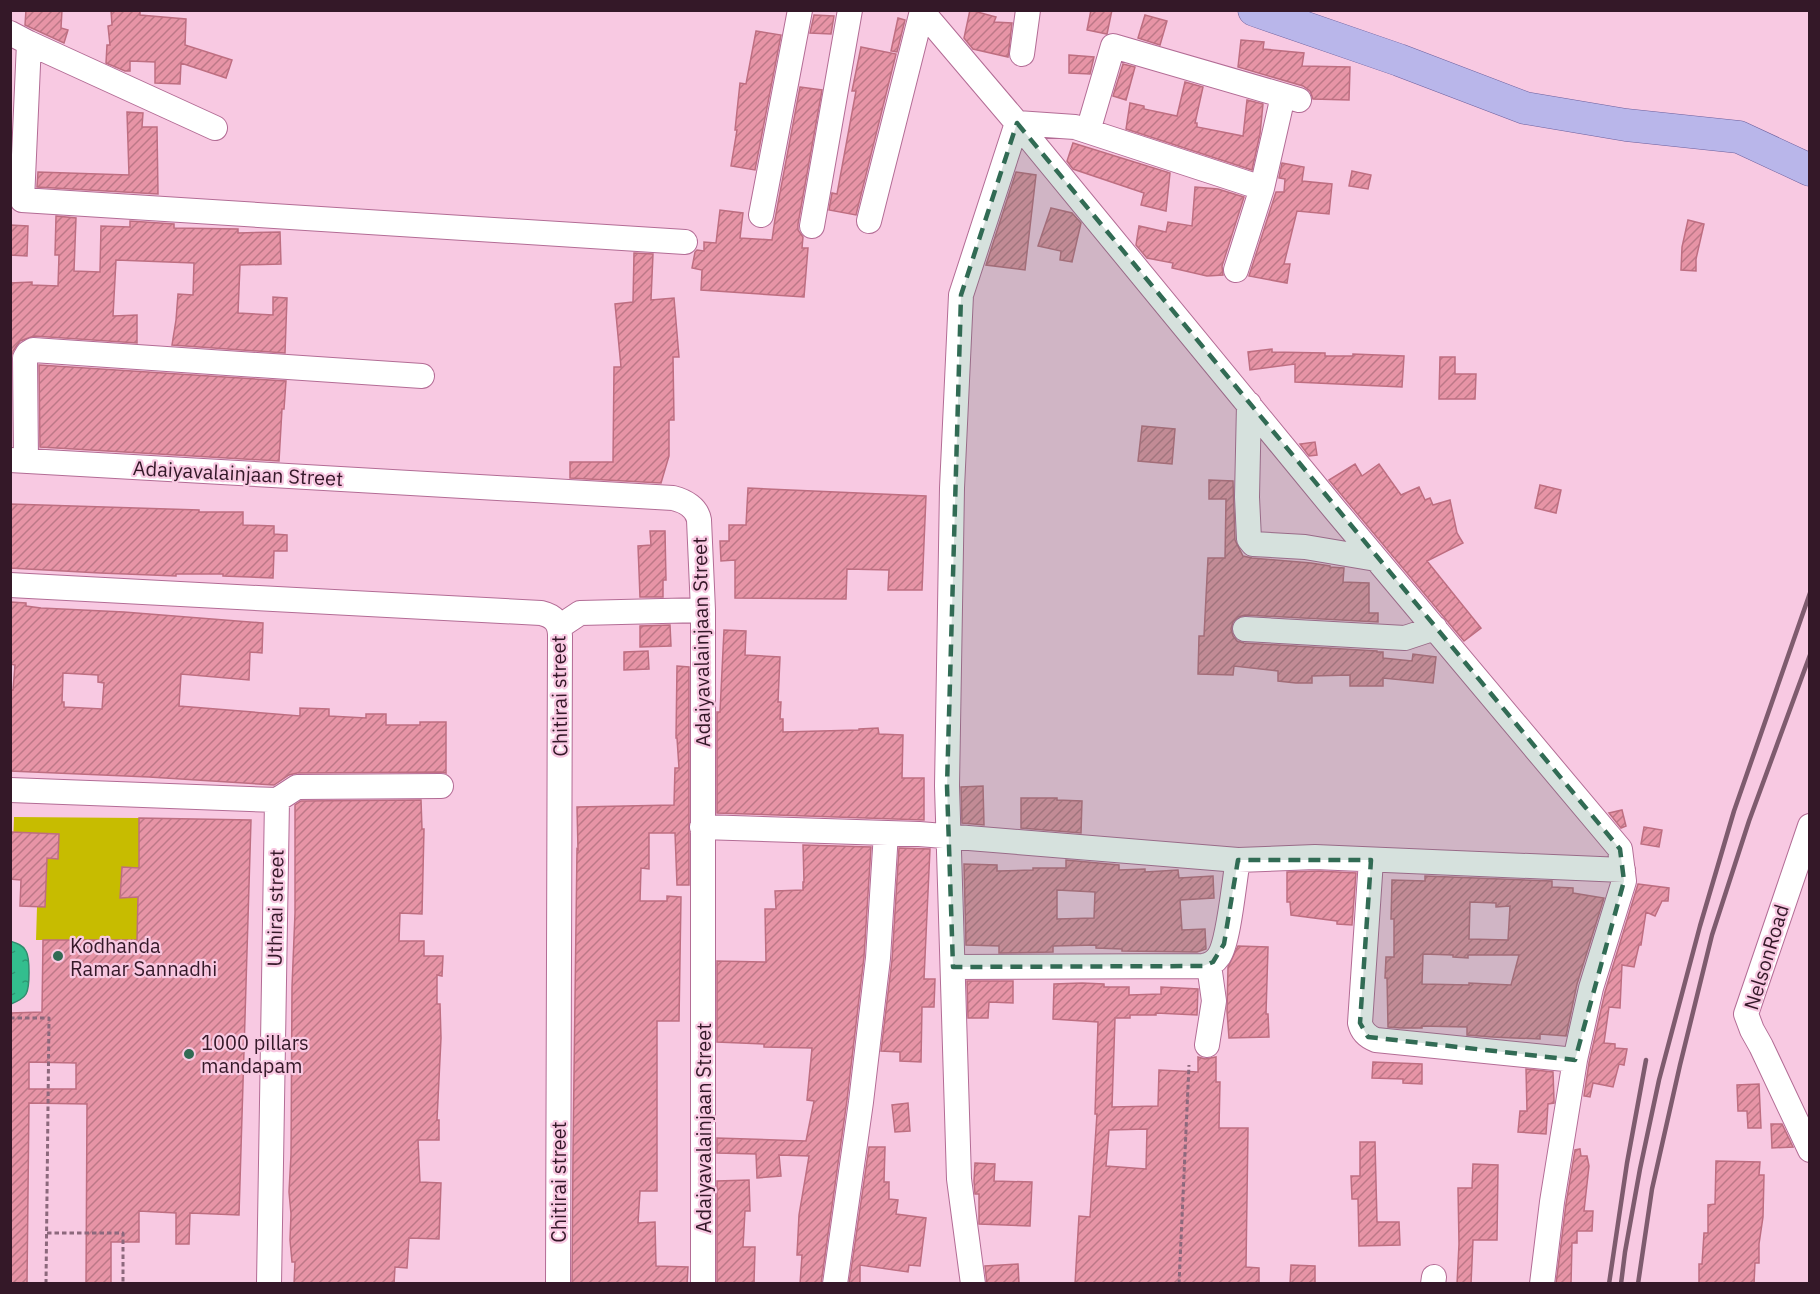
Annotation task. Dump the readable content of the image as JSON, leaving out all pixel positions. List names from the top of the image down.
{
  "streets": {
    "street": [
      "Adaiyavalainjaan Street",
      "Chitirai street",
      "Uthirai street",
      "NelsonRoad"
    ]
  },
  "places": ["Kodhanda Ramar Sannadhi", "1000 pillars mandapam"]
}
